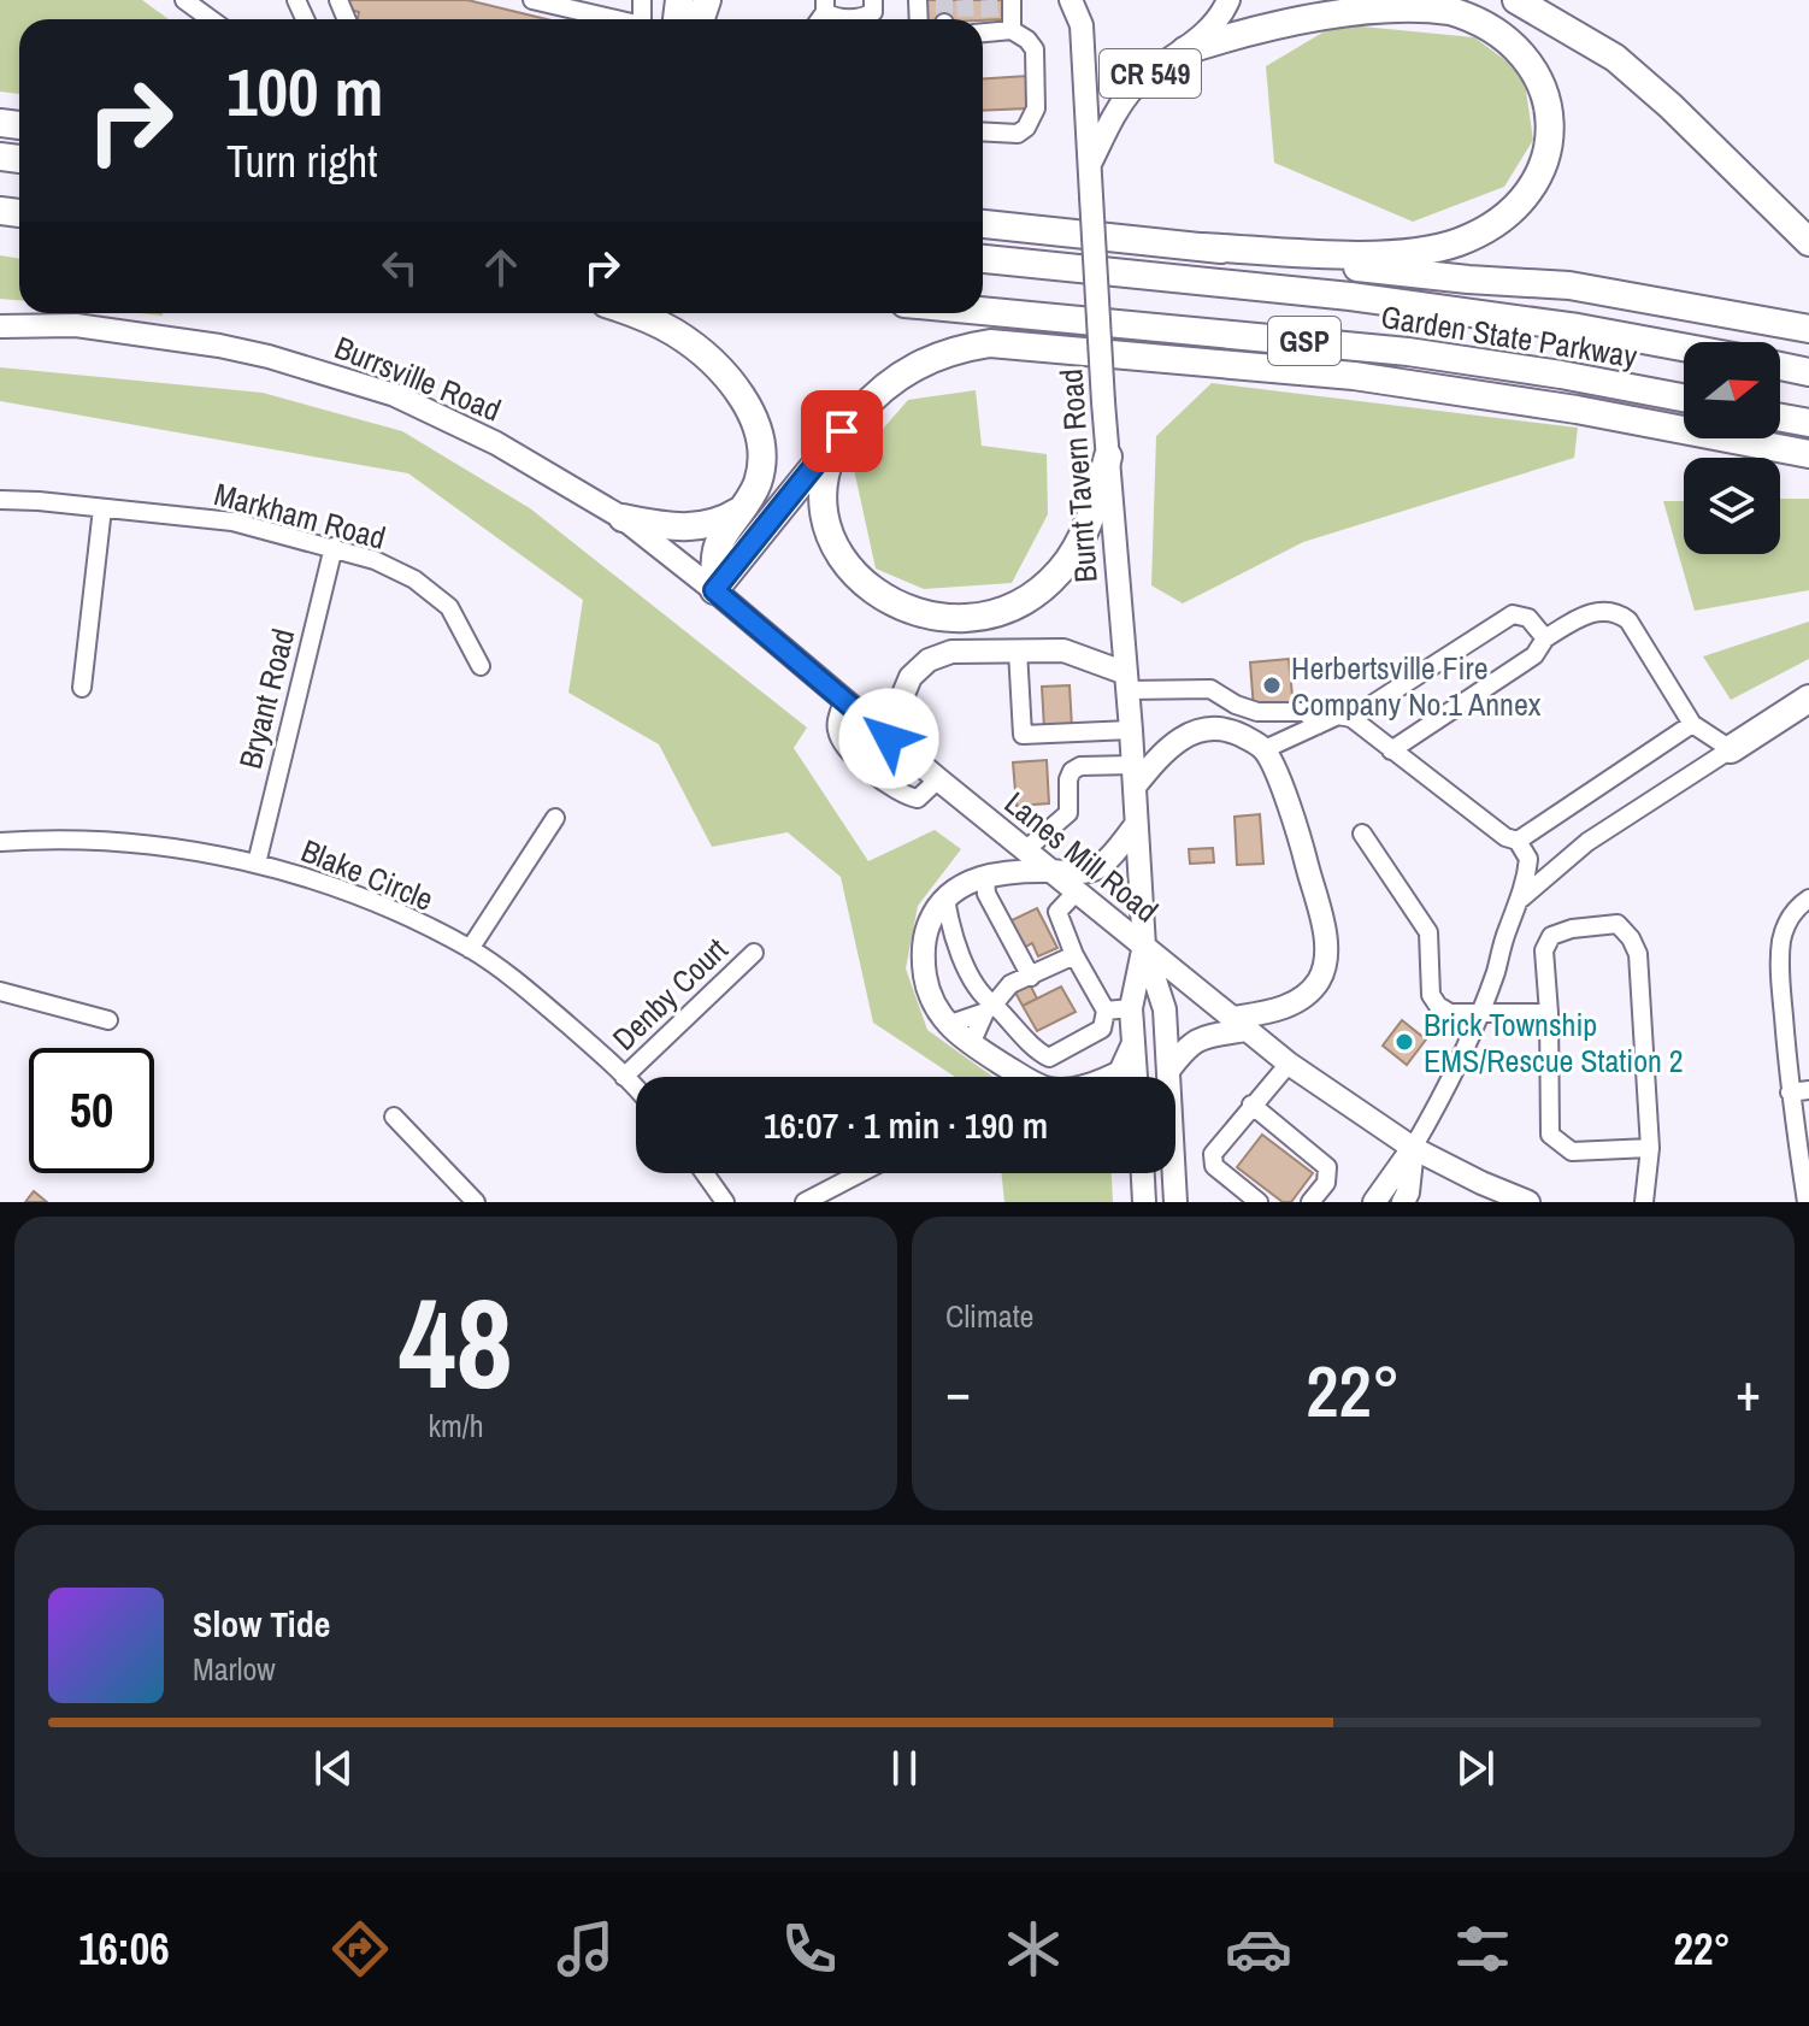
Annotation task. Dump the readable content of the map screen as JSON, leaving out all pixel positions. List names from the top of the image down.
{
  "streets": {
    "highway": ["Garden State Parkway", "GSP"],
    "main road": [
      "CR 549",
      "Burrsville Road",
      "Burnt Tavern Road",
      "Lanes Mill Road"
    ],
    "street": [
      "Markham Road",
      "Bryant Road",
      "Blake Circle",
      "Denby Court"
    ]
  },
  "crossings": [
    ["CR 549", "Burnt Tavern Road"],
    ["Burrsville Road", "Lanes Mill Road"],
    ["Burnt Tavern Road", "Lanes Mill Road"],
    ["Markham Road", "Bryant Road"],
    ["Bryant Road", "Blake Circle"],
    ["Blake Circle", "Denby Court"]
  ],
  "places": ["Herbertsville Fire Company No.1 Annex", "Brick Township EMS/Rescue Station 2"],
  "north": "right",
  "page": {
    "turn": ["100 m", "Turn right"],
    "limit": "50",
    "trip": "16:07 · 1 min · 190 m",
    "tile": [
      ["48", "km/h"],
      "Climate"
    ],
    "heat": ["−", "22°", "+"],
    "song": ["Slow Tide", "Marlow"],
    "tabs": ["16:06", "22°"]
  }
}
